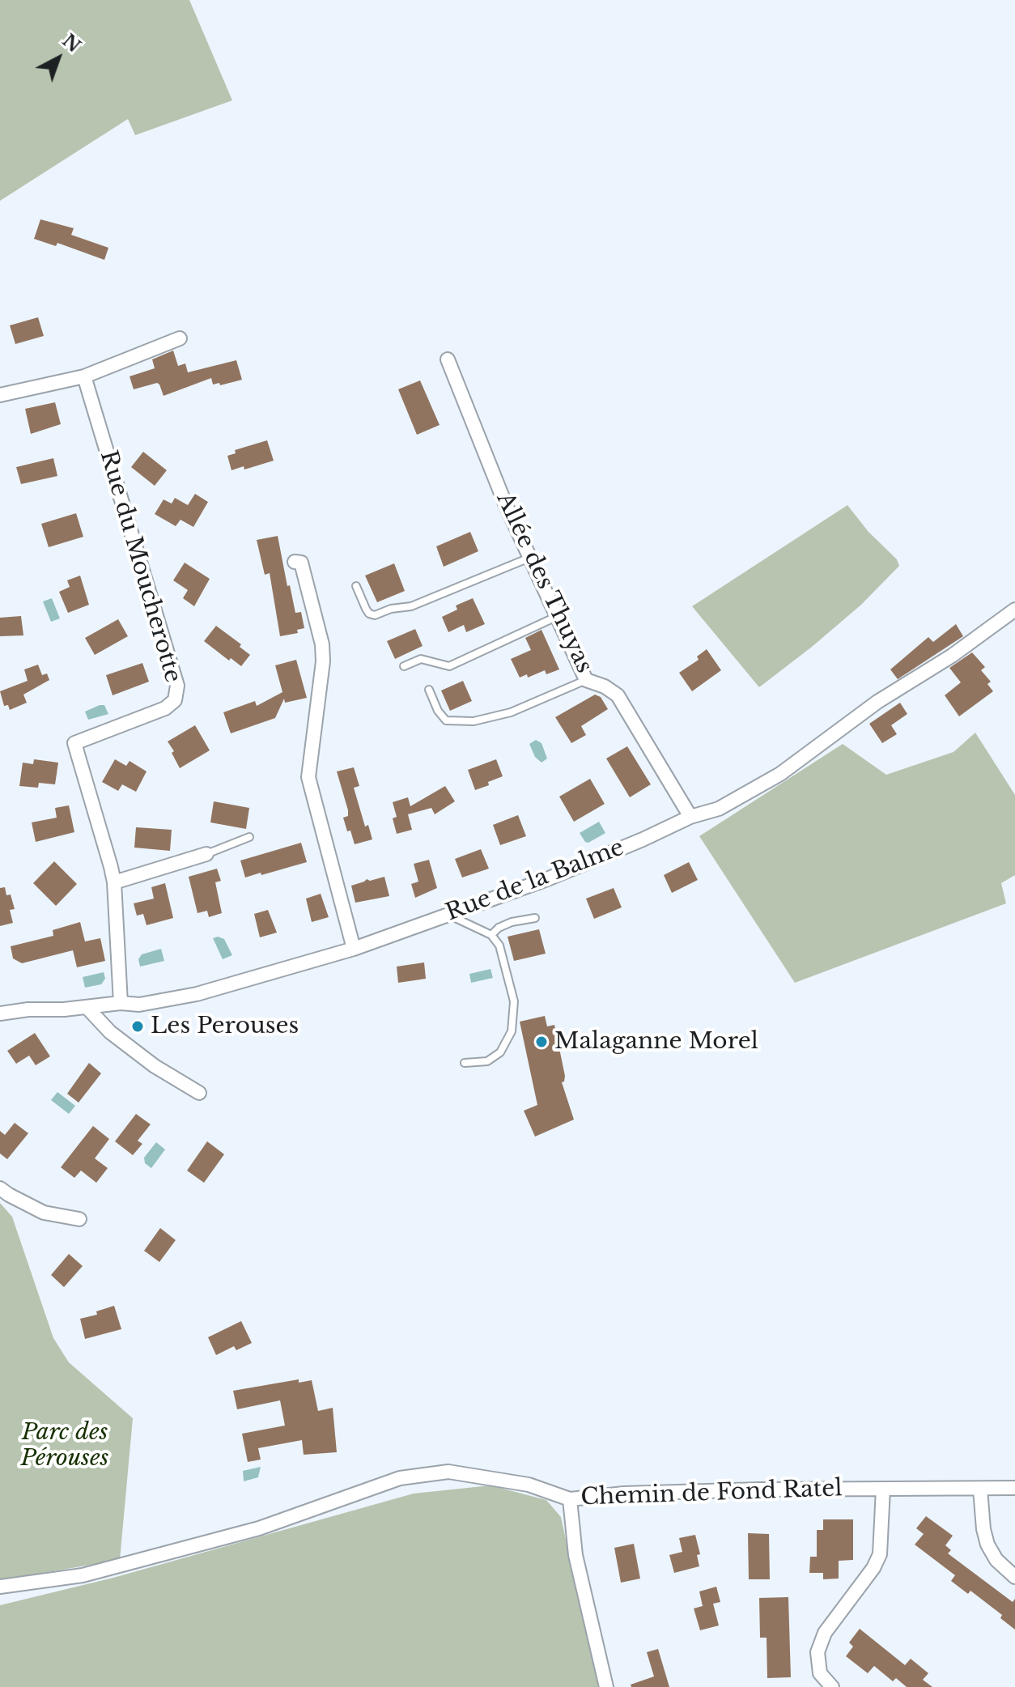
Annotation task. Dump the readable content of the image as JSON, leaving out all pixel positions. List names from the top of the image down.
{
  "streets": {
    "street": [
      "Rue du Moucherotte",
      "Allée des Thuyas",
      "Rue de la Balme",
      "Chemin de Fond Ratel"
    ]
  },
  "crossings": [
    ["Rue du Moucherotte", "Rue de la Balme"],
    ["Allée des Thuyas", "Rue de la Balme"]
  ],
  "parks": ["Parc des Pérouses"],
  "places": ["Les Perouses", "Malaganne Morel"],
  "north": "top right"
}
